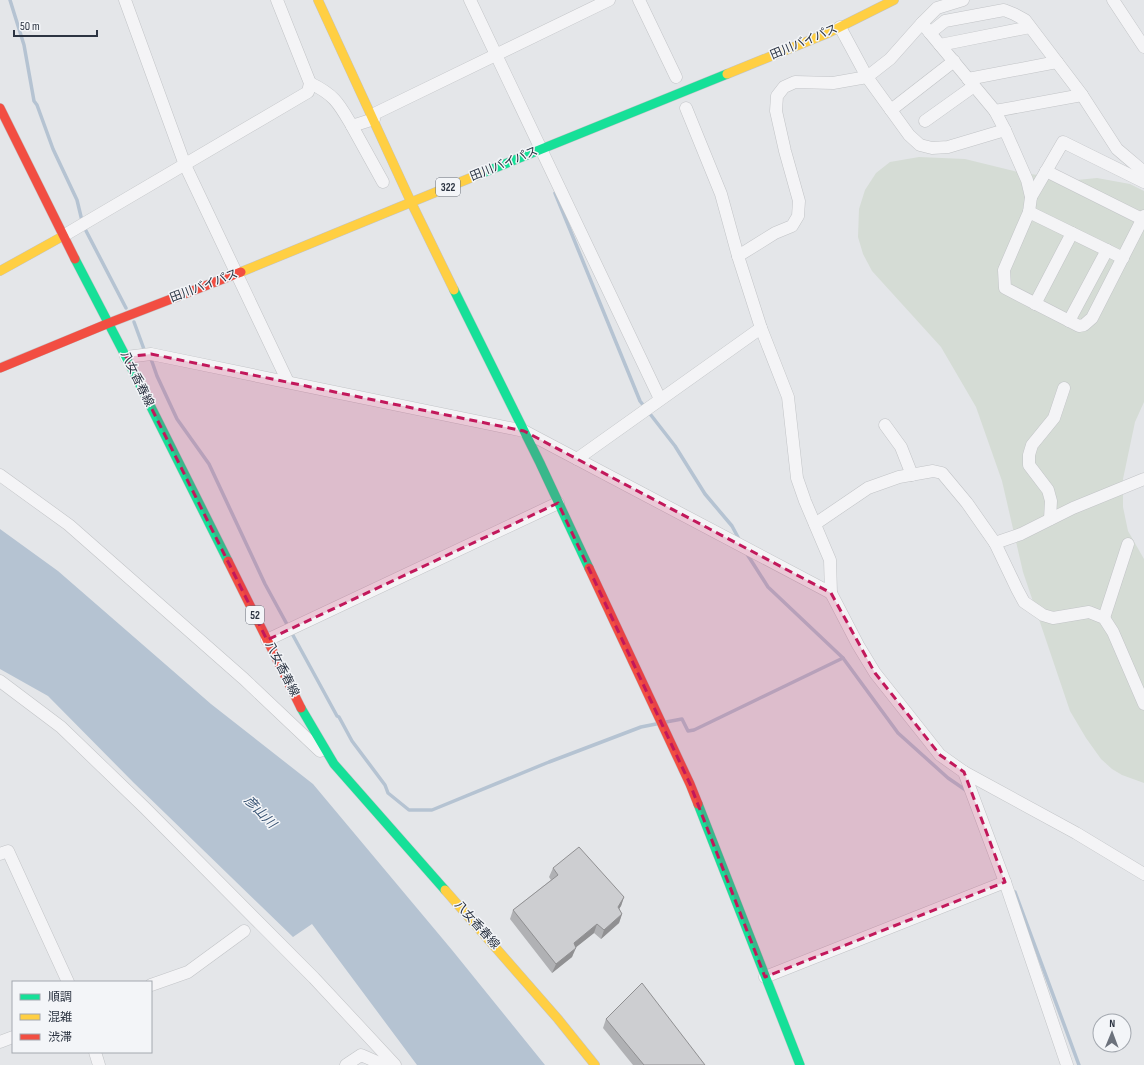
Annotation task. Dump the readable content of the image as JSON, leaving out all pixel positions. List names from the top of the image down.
{
  "streets": {
    "main road": [
      "田川バイパス",
      "322",
      "八女香春線",
      "52"
    ]
  },
  "crossings": [
    ["田川バイパス", "八女香春線"]
  ],
  "water": ["彦山川"],
  "legend": ["順調", "混雑", "渋滞"],
  "scale_bar": "50 m",
  "north": "top"
}
